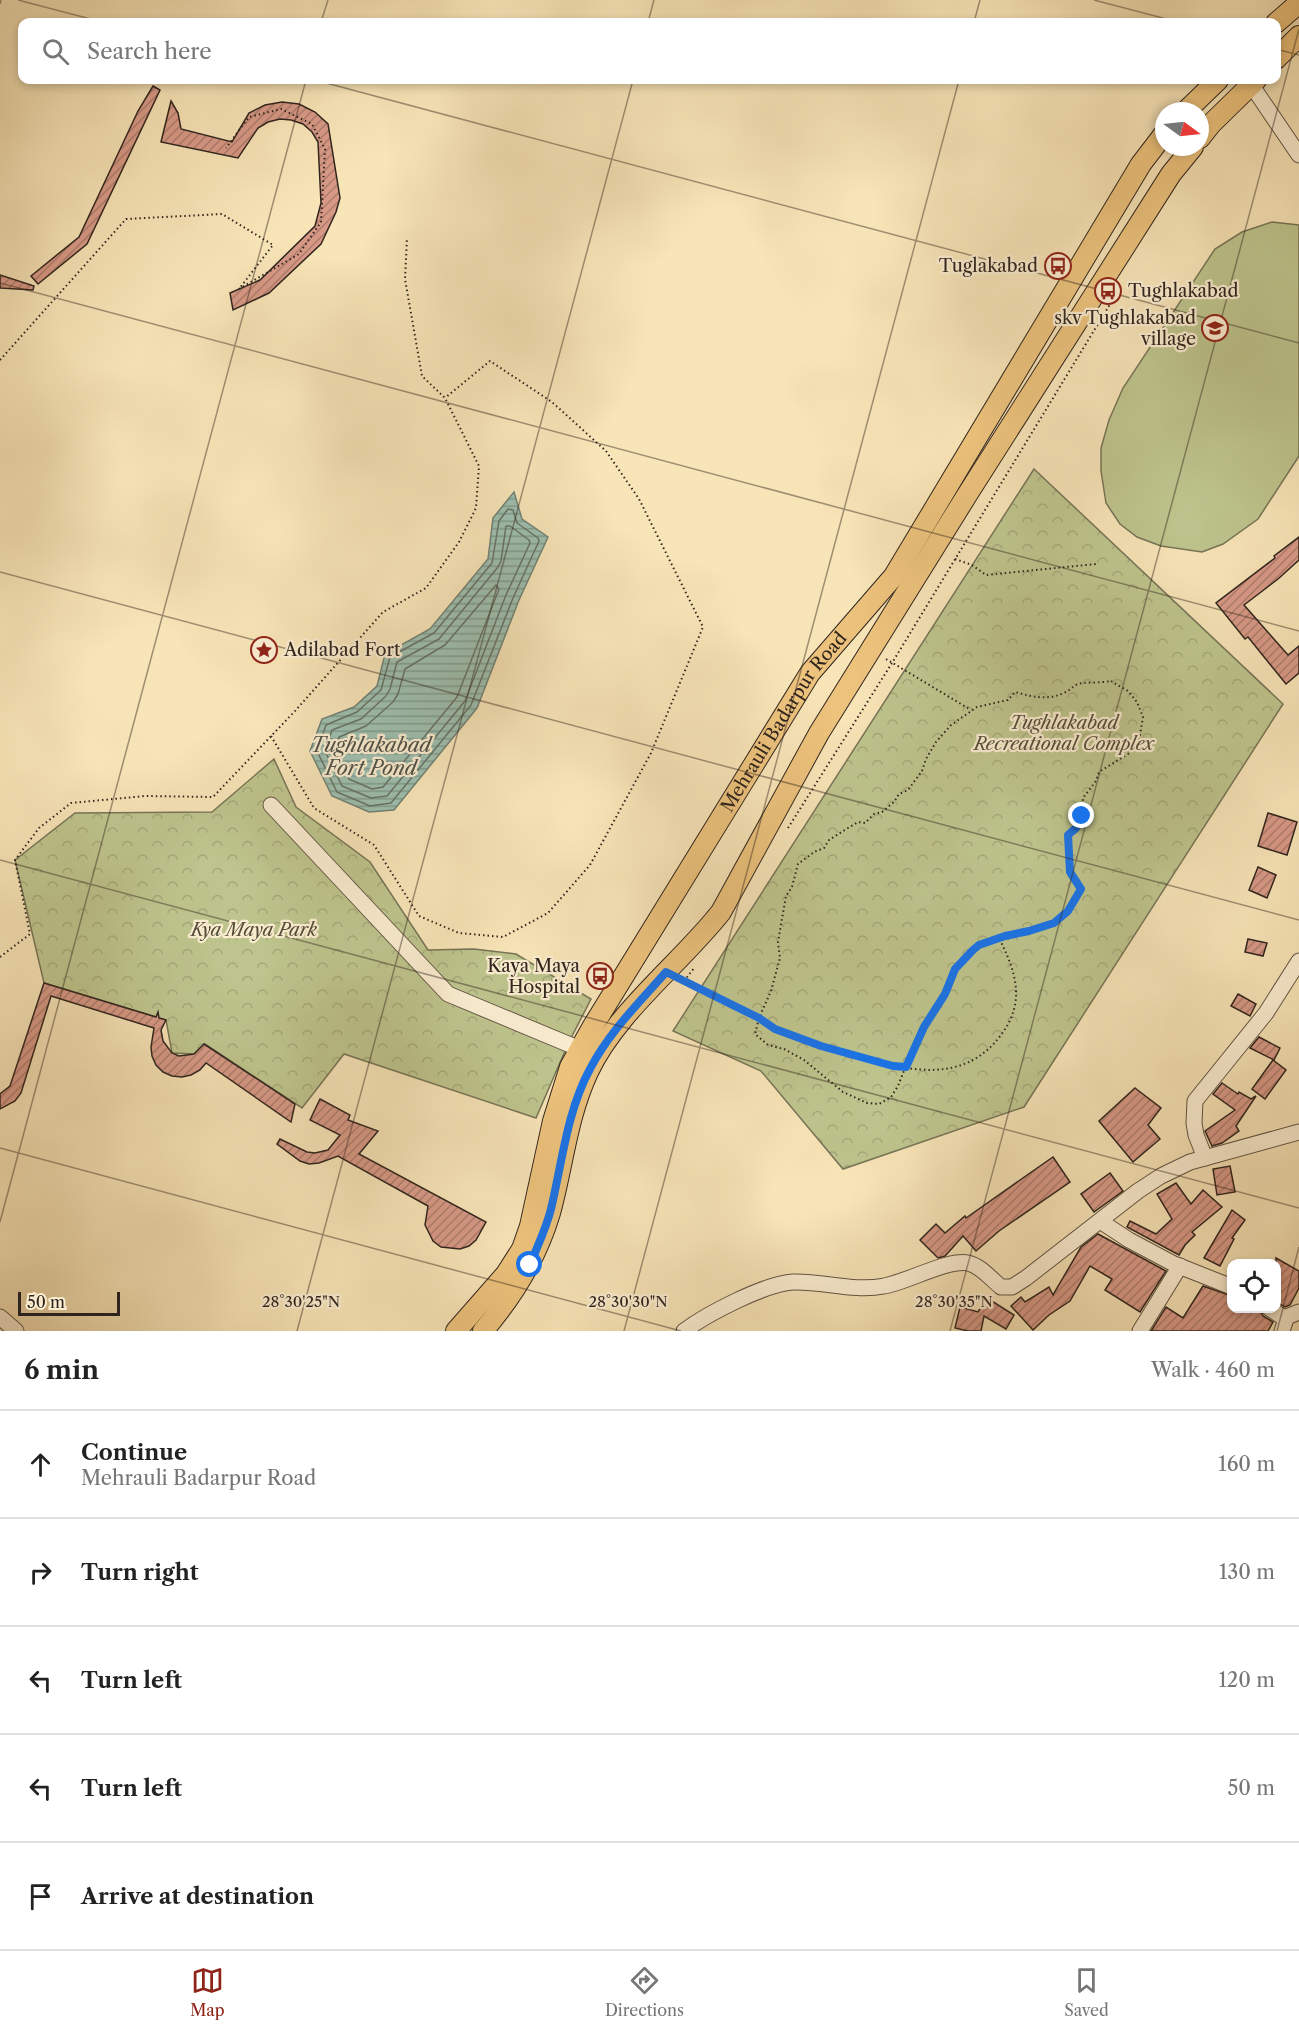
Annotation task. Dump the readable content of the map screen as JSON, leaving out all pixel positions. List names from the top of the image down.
{
  "streets": {
    "main road": ["Mehrauli Badarpur Road"]
  },
  "water": ["Tughlakabad Fort Pond"],
  "parks": ["Tughlakabad Recreational Complex", "Kya Maya Park"],
  "places": {
    "bus stop": ["Tuglakabad", "Tughlakabad", "Kaya Maya Hospital"],
    "school or university": ["skv Tughlakabad village"],
    "place": ["Adilabad Fort"]
  },
  "scale_bar": "50 m",
  "north": "right",
  "page": {
    "search": "Search here",
    "scale": "50 m",
    "heading": ["6 min", "Walk · 460 m"],
    "list": [
      ["Continue", "Mehrauli Badarpur Road", "160 m"],
      ["Turn right", "130 m"],
      ["Turn left", "120 m"],
      ["Turn left", "50 m"],
      "Arrive at destination"
    ],
    "nav": ["Map", "Directions", "Saved"]
  },
  "coordinates": ["28°30'25\"N", "28°30'30\"N", "28°30'35\"N"]
}
